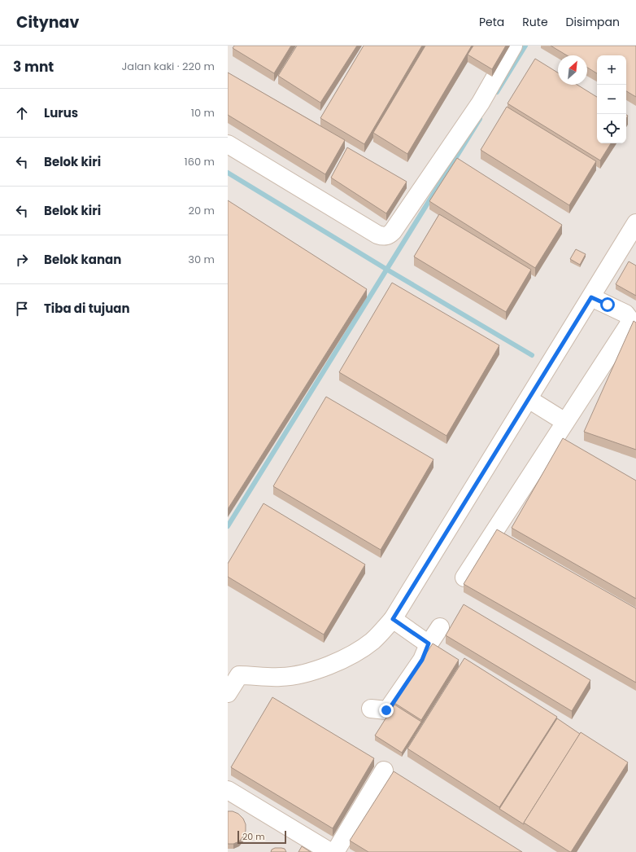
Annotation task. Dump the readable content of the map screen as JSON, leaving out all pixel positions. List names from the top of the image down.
{
  "scale_bar": "20 m",
  "north": "top right",
  "page": {
    "header": "Citynav",
    "nav": ["Peta", "Rute", "Disimpan"],
    "heading": ["3 mnt", "Jalan kaki · 220 m"],
    "map_buttons": ["+", "−"],
    "list": [
      ["Lurus", "10 m"],
      ["Belok kiri", "160 m"],
      ["Belok kiri", "20 m"],
      ["Belok kanan", "30 m"],
      "Tiba di tujuan"
    ],
    "scale": "20 m"
  }
}
